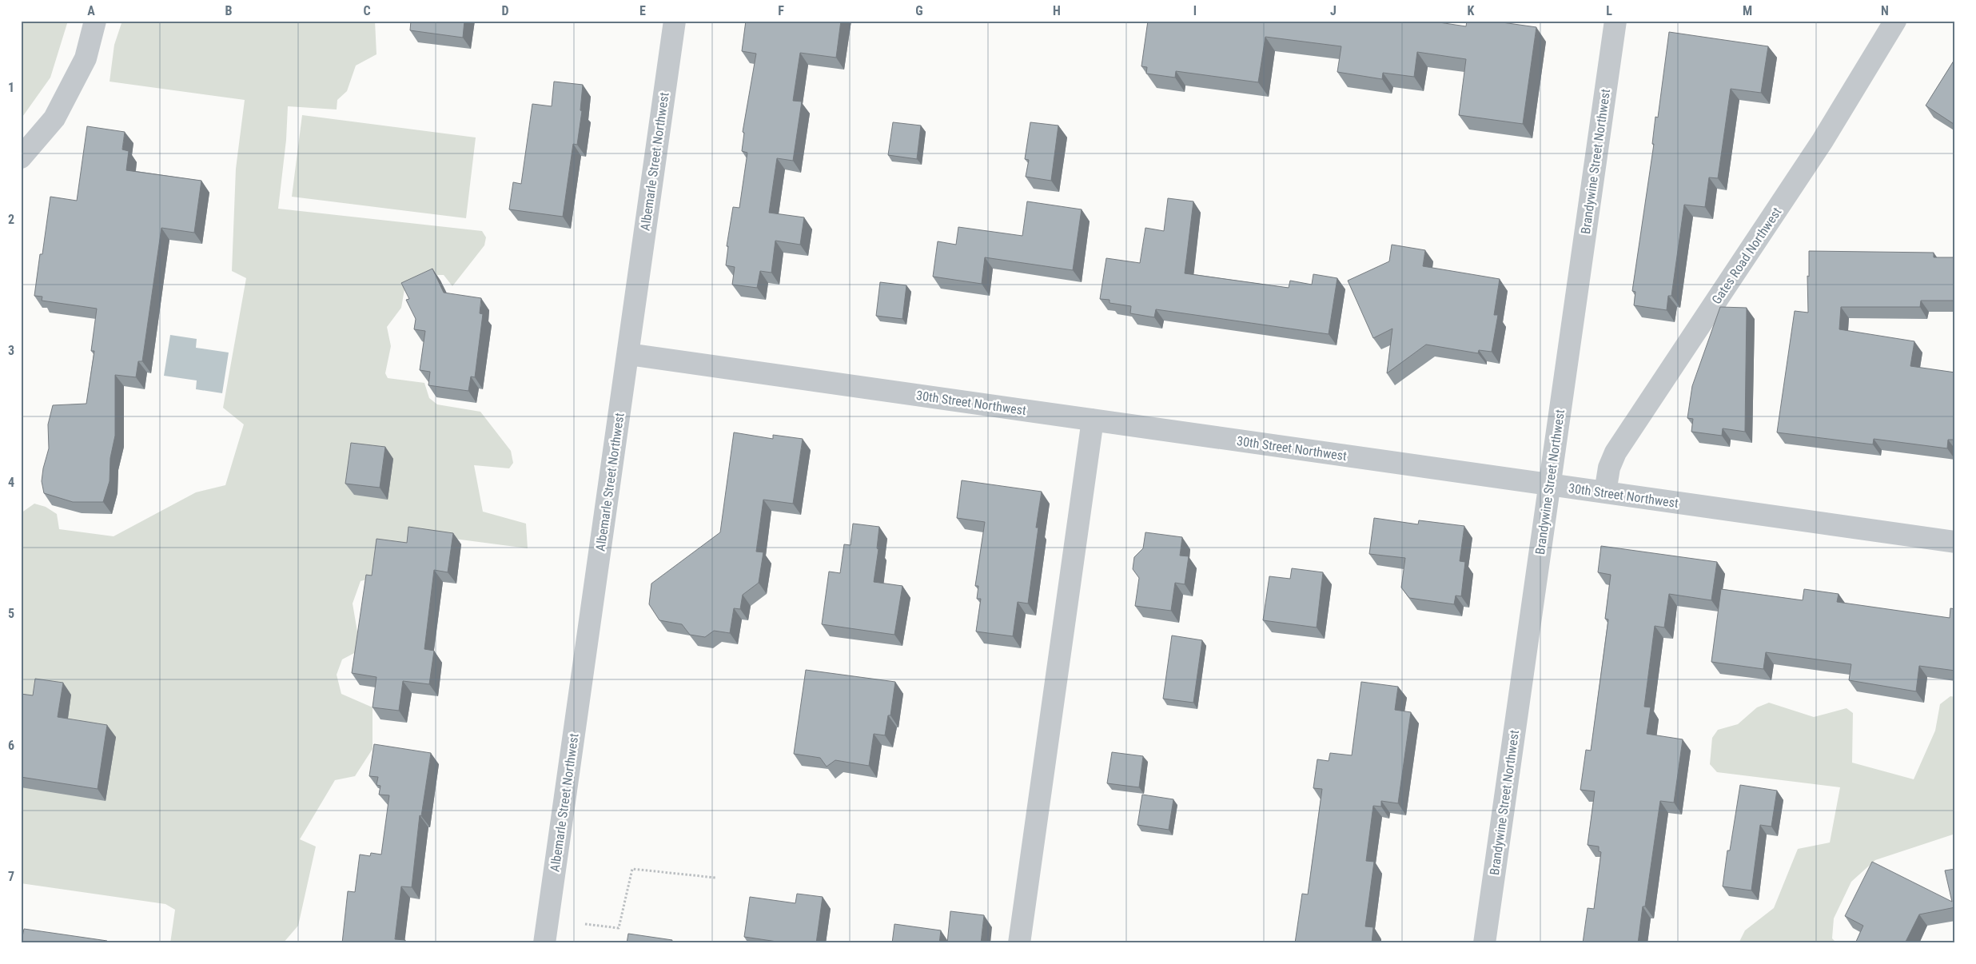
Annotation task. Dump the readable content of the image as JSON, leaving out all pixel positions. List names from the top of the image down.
{
  "streets": {
    "street": [
      "Albemarle Street Northwest",
      "Brandywine Street Northwest",
      "Gates Road Northwest",
      "30th Street Northwest"
    ]
  },
  "crossings": [
    ["Albemarle Street Northwest", "30th Street Northwest"],
    ["Brandywine Street Northwest", "30th Street Northwest"],
    ["Gates Road Northwest", "30th Street Northwest"]
  ],
  "grid": {
    "columns": [
      "A",
      "B",
      "C",
      "D",
      "E",
      "F",
      "G",
      "H",
      "I",
      "J",
      "K",
      "L",
      "M",
      "N"
    ],
    "rows": [
      "1",
      "2",
      "3",
      "4",
      "5",
      "6",
      "7"
    ]
  }
}
